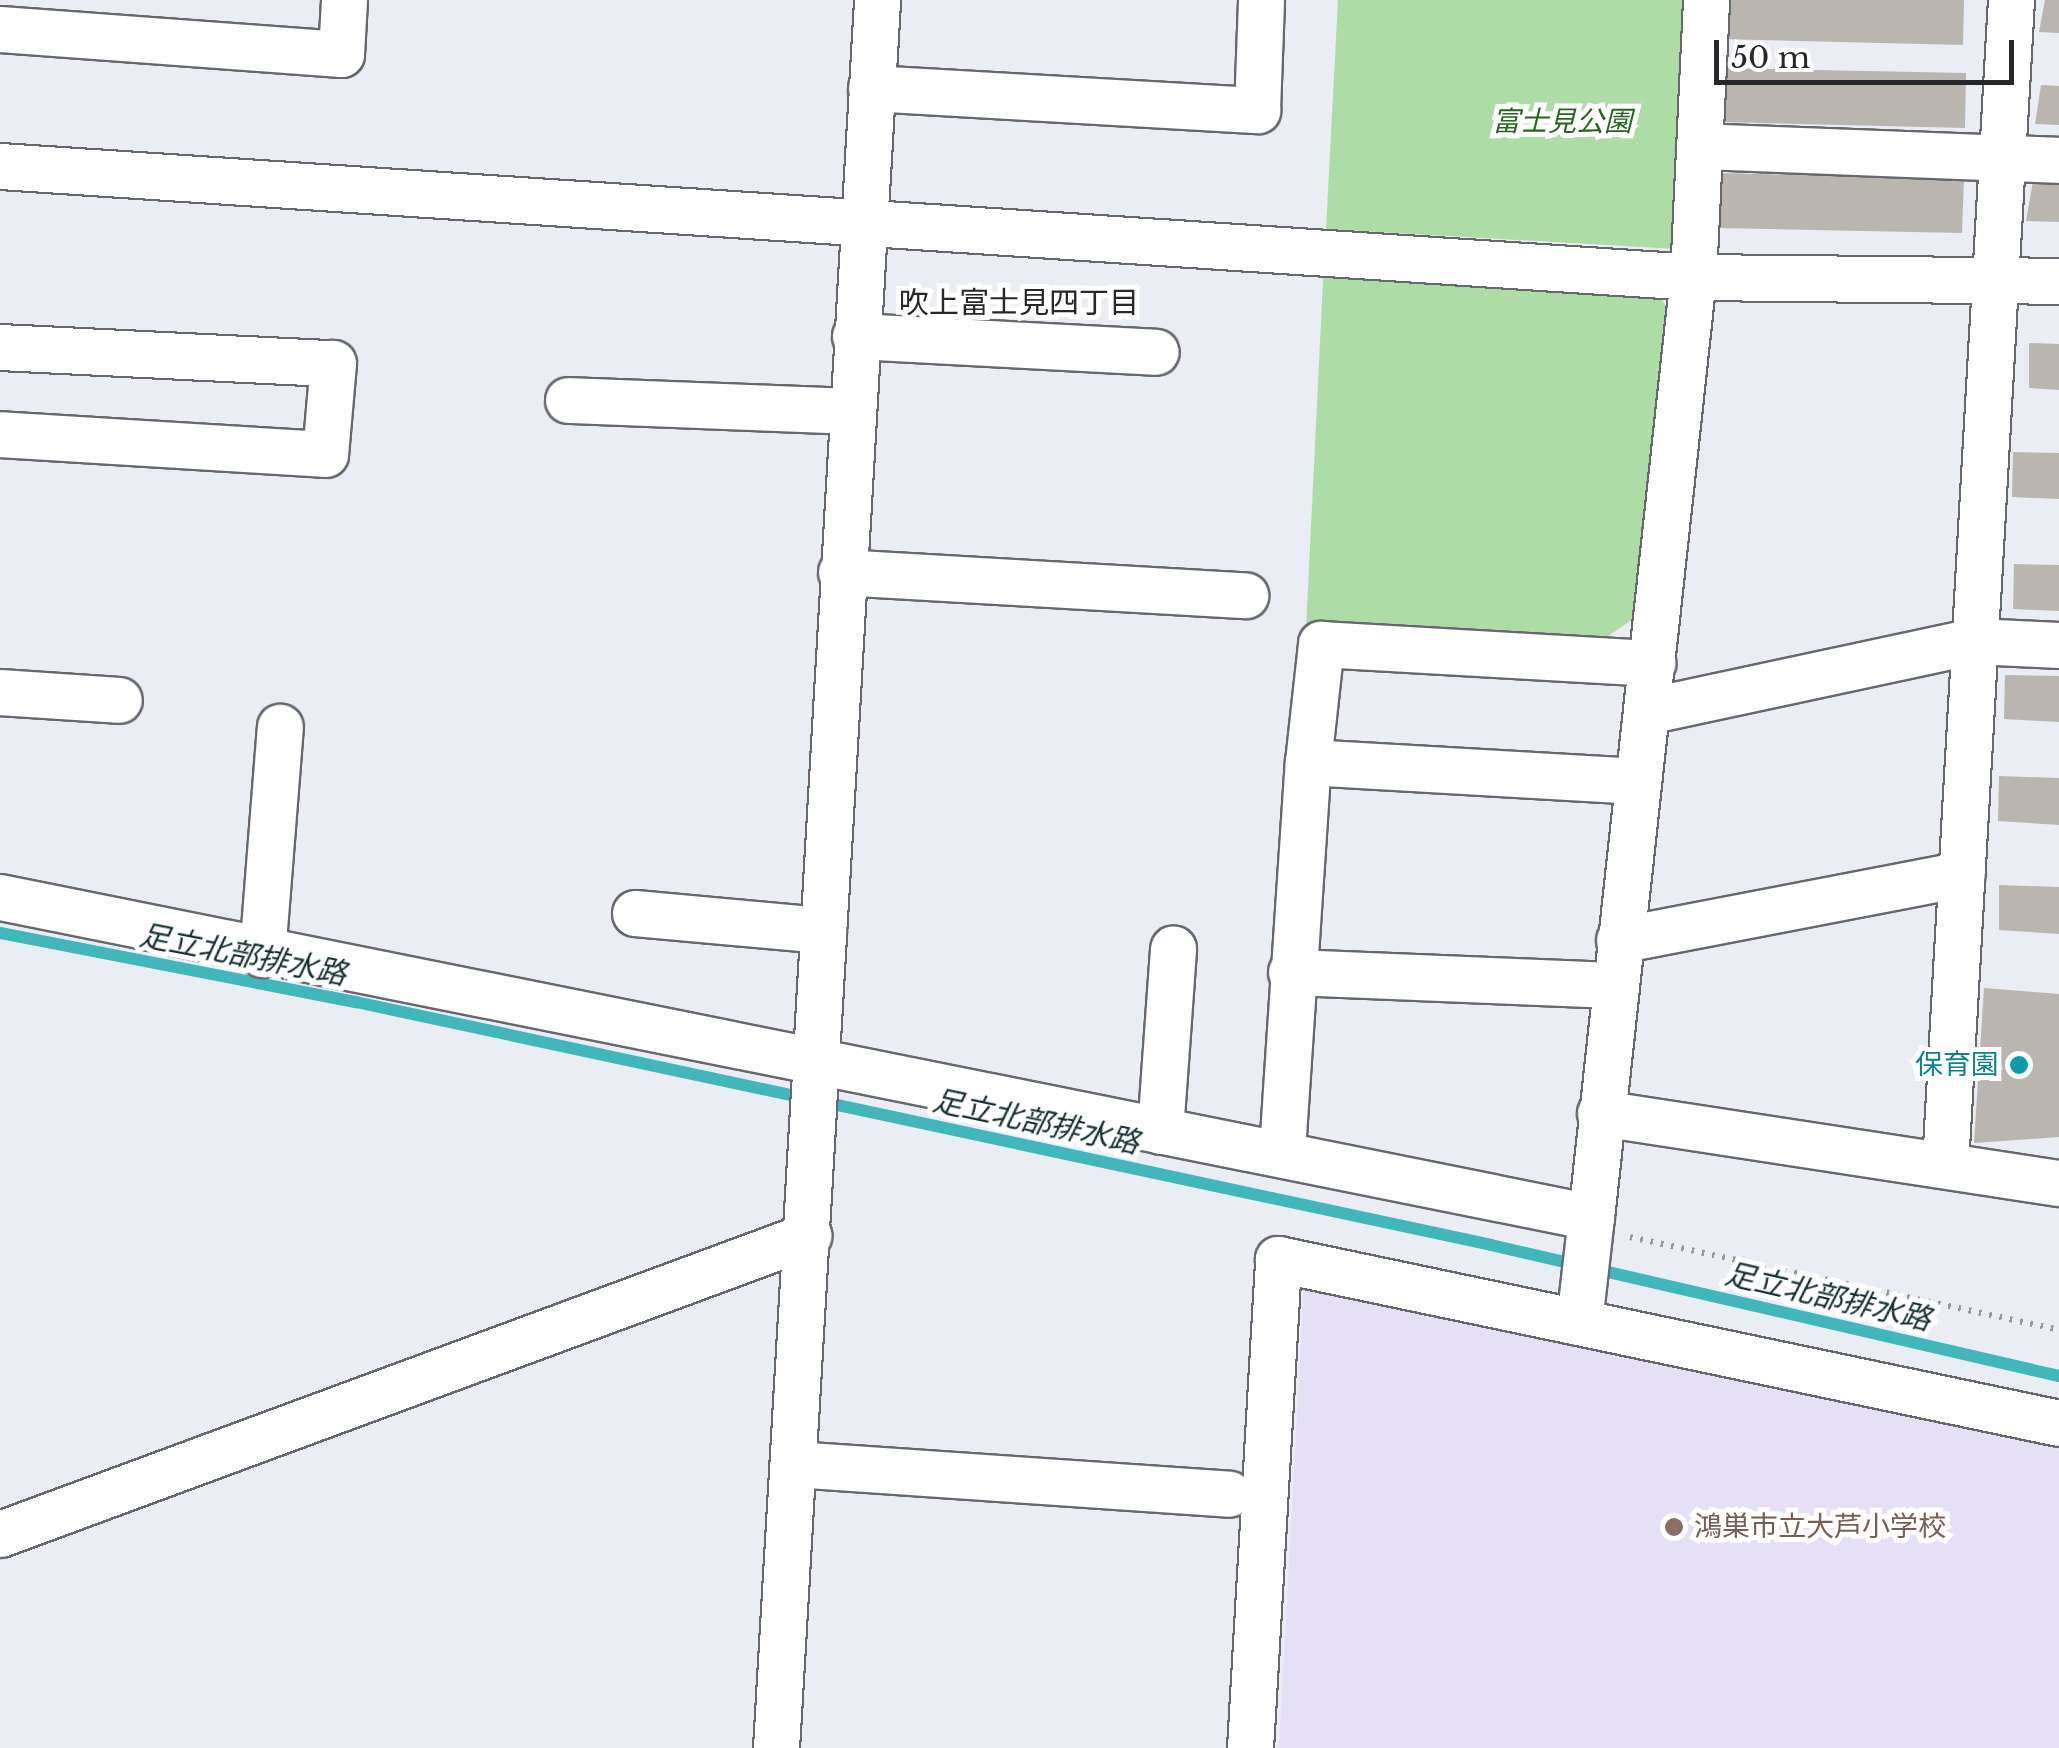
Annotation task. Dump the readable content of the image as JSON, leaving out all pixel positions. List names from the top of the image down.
{
  "districts": ["吹上富士見四丁目"],
  "water": ["足立北部排水路"],
  "parks": ["富士見公園"],
  "places": ["保育園", "鴻巣市立大芦小学校"],
  "scale_bar": "50 m"
}
